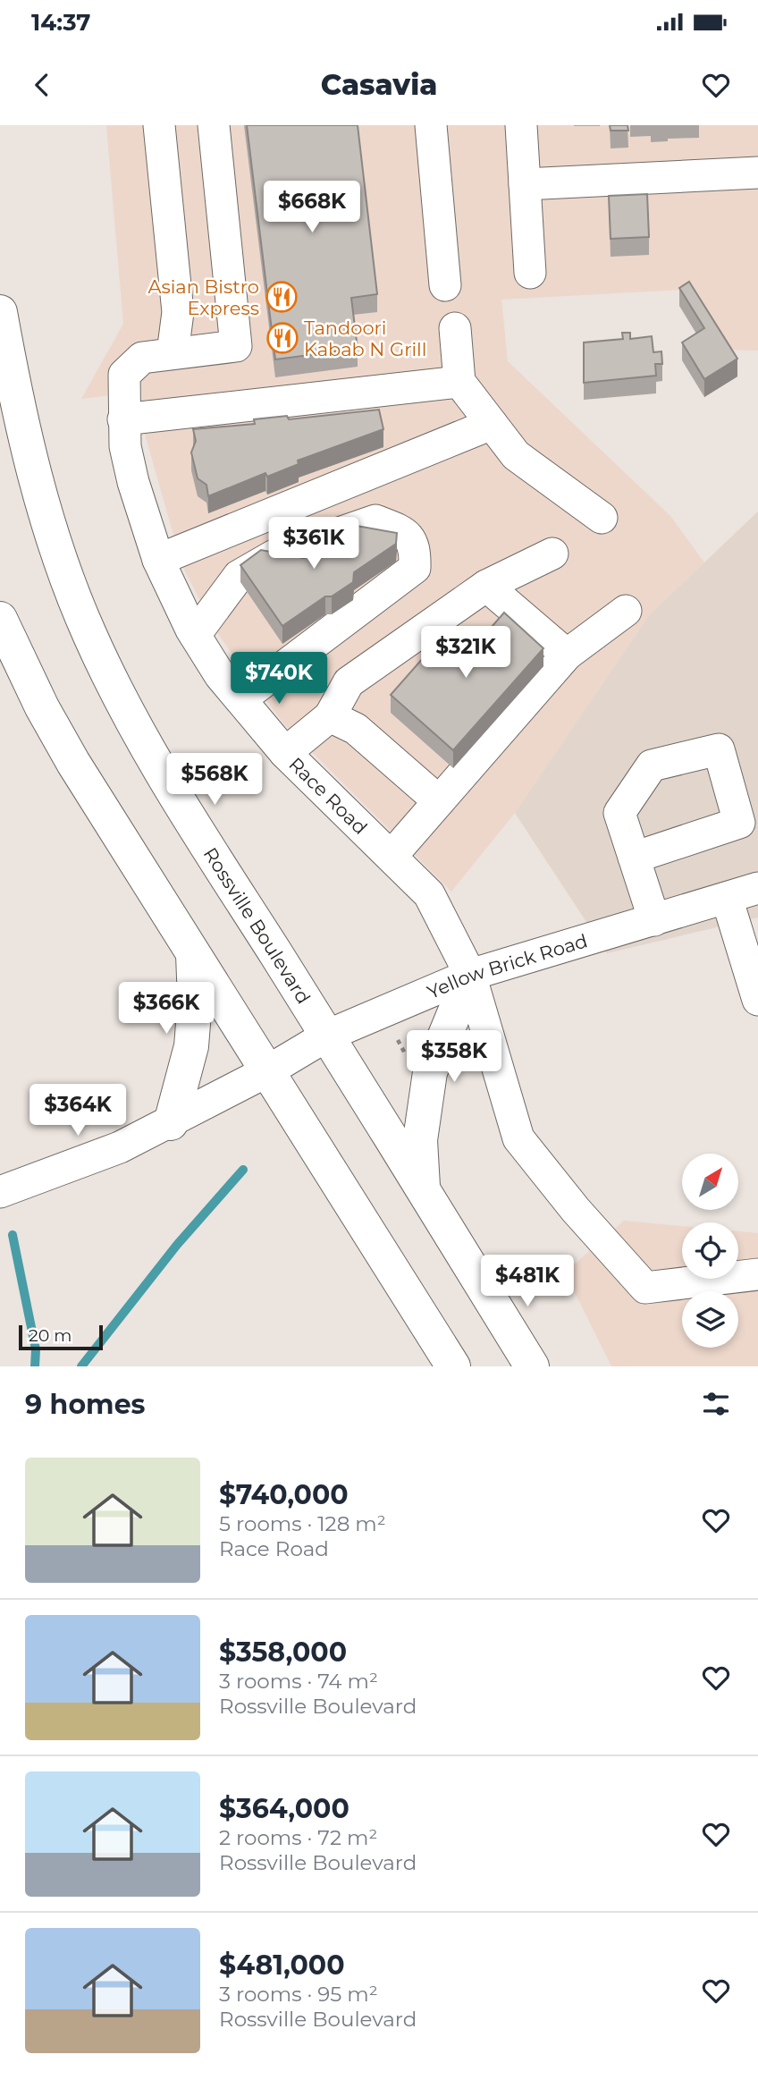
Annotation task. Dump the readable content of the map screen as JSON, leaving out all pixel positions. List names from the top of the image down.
{
  "streets": {
    "main road": ["Rossville Boulevard"],
    "street": ["Race Road", "Yellow Brick Road"]
  },
  "crossings": [
    ["Race Road", "Yellow Brick Road"],
    ["Rossville Boulevard", "Yellow Brick Road"]
  ],
  "places": {
    "restaurant": ["Asian Bistro Express", "Tandoori Kabab N Grill"]
  },
  "scale_bar": "20 m",
  "north": "top right",
  "page": {
    "status": "14:37",
    "header": "Casavia",
    "price": [
      "$668K",
      "$361K",
      "$321K",
      "$740K",
      "$568K",
      "$366K",
      "$358K",
      "$364K",
      "$481K"
    ],
    "scale": "20 m",
    "heading": "9 homes",
    "list": [
      {
        "name": "$740,000",
        "note": "5 rooms · 128 m² · Race Road"
      },
      {
        "name": "$358,000",
        "note": "3 rooms · 74 m² · Rossville Boulevard"
      },
      {
        "name": "$364,000",
        "note": "2 rooms · 72 m² · Rossville Boulevard"
      },
      {
        "name": "$481,000",
        "note": "3 rooms · 95 m² · Rossville Boulevard"
      }
    ]
  }
}
